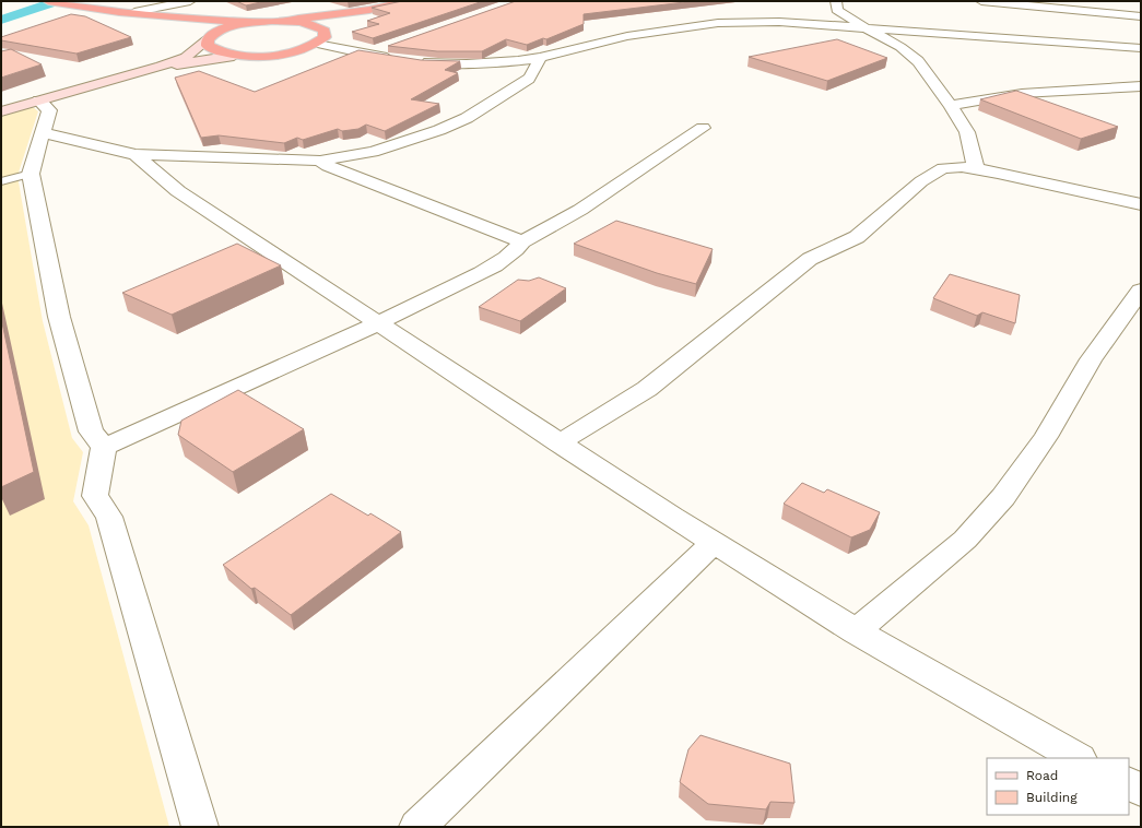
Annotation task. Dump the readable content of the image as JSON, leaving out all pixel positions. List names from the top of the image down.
{
  "legend": ["Road", "Building"]
}
